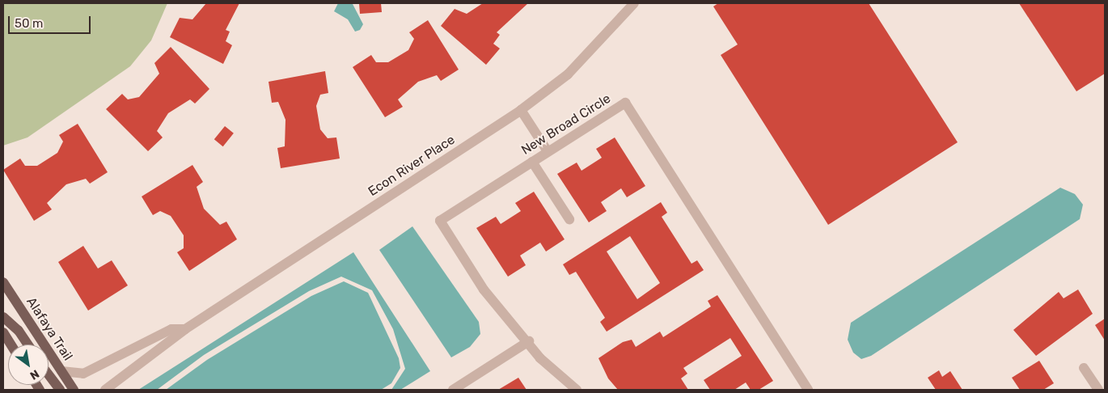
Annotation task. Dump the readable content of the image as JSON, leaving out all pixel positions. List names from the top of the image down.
{
  "streets": {
    "main road": ["Alafaya Trail"],
    "street": ["New Broad Circle", "Econ River Place"]
  },
  "crossings": [
    ["Econ River Place", "Alafaya Trail"]
  ],
  "scale_bar": "50 m",
  "north": "bottom right"
}
